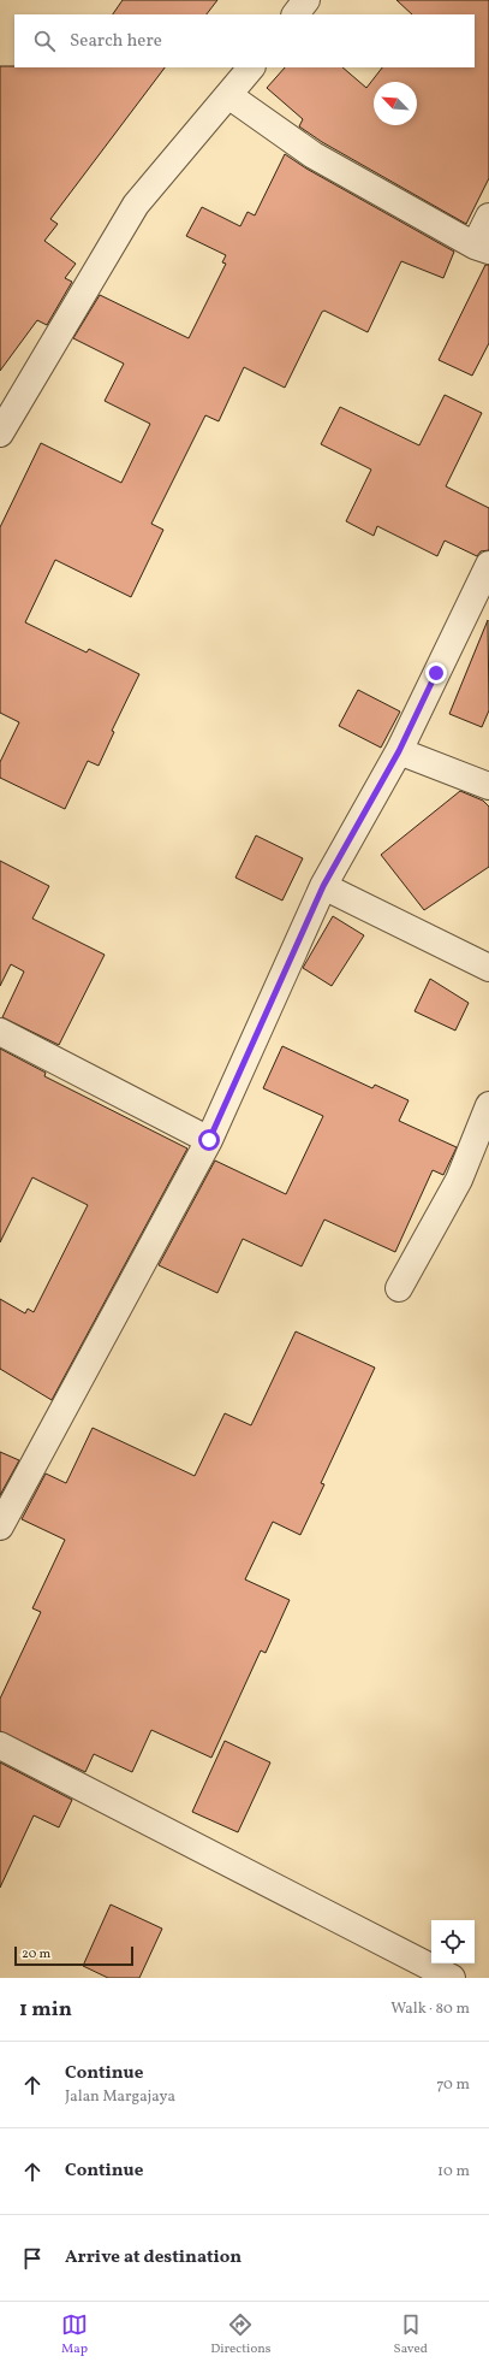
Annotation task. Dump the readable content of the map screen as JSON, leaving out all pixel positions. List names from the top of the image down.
{
  "scale_bar": "20 m",
  "north": "top left",
  "page": {
    "search": "Search here",
    "scale": "20 m",
    "heading": ["1 min", "Walk · 80 m"],
    "list": [
      ["Continue", "Jalan Margajaya", "70 m"],
      ["Continue", "10 m"],
      "Arrive at destination"
    ],
    "nav": ["Map", "Directions", "Saved"]
  }
}
